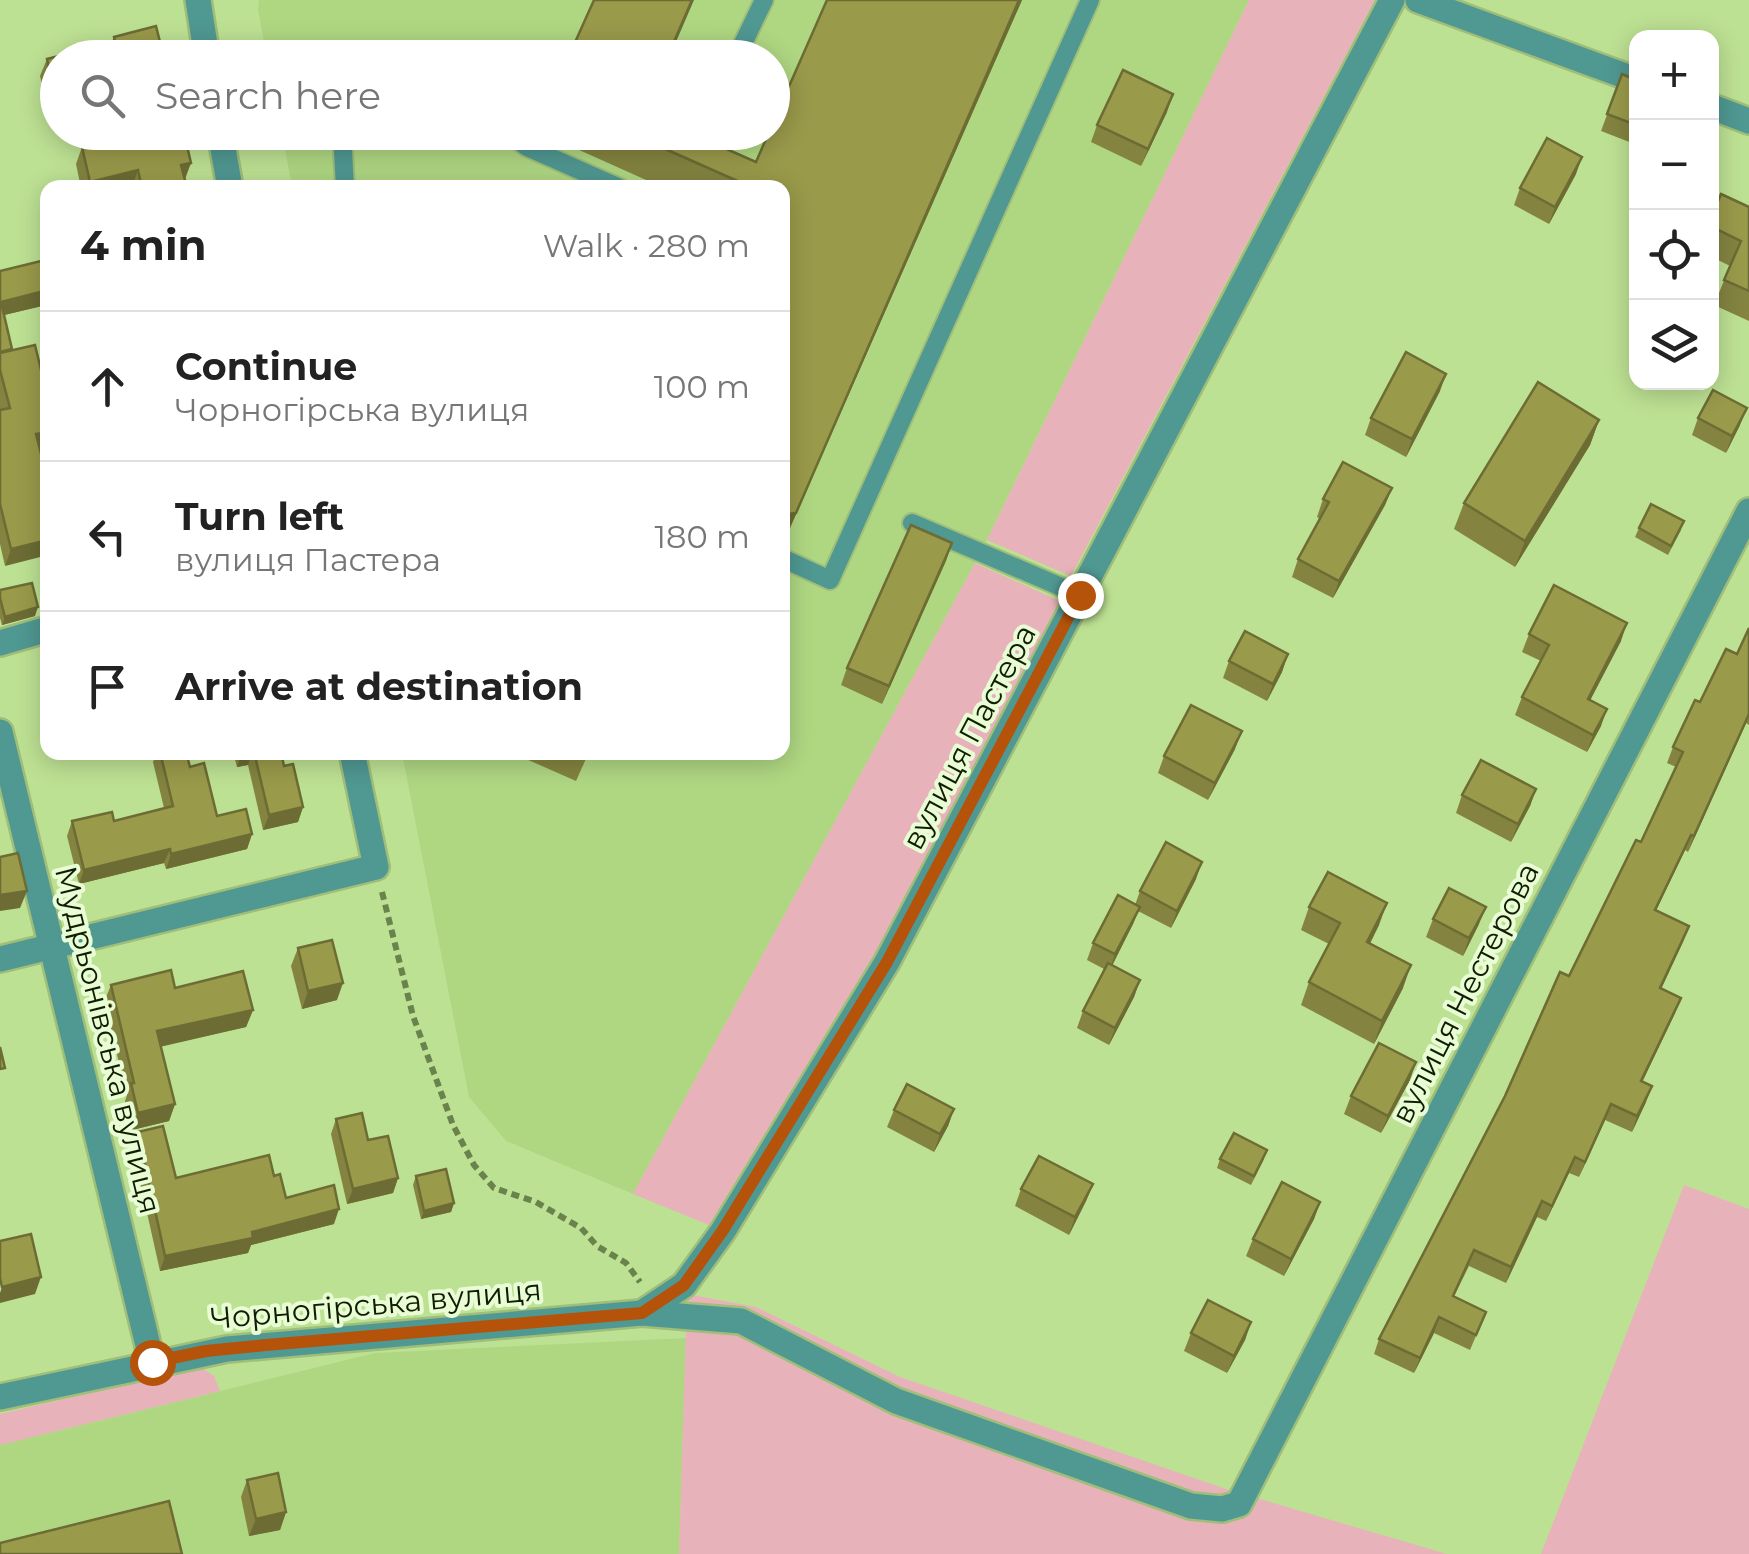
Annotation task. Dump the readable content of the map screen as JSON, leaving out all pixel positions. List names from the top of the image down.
{
  "streets": {
    "street": [
      "вулиця Пастера",
      "вулиця Нестерова",
      "Мудрьонівська вулиця",
      "Чорногірська вулиця"
    ]
  },
  "crossings": [
    ["вулиця Пастера", "Чорногірська вулиця"],
    ["вулиця Нестерова", "Чорногірська вулиця"],
    ["Мудрьонівська вулиця", "Чорногірська вулиця"]
  ],
  "page": {
    "map_buttons": ["+", "−"],
    "search": "Search here",
    "heading": ["4 min", "Walk · 280 m"],
    "list": [
      ["Continue", "Чорногірська вулиця", "100 m"],
      ["Turn left", "вулиця Пастера", "180 m"],
      "Arrive at destination"
    ]
  }
}
